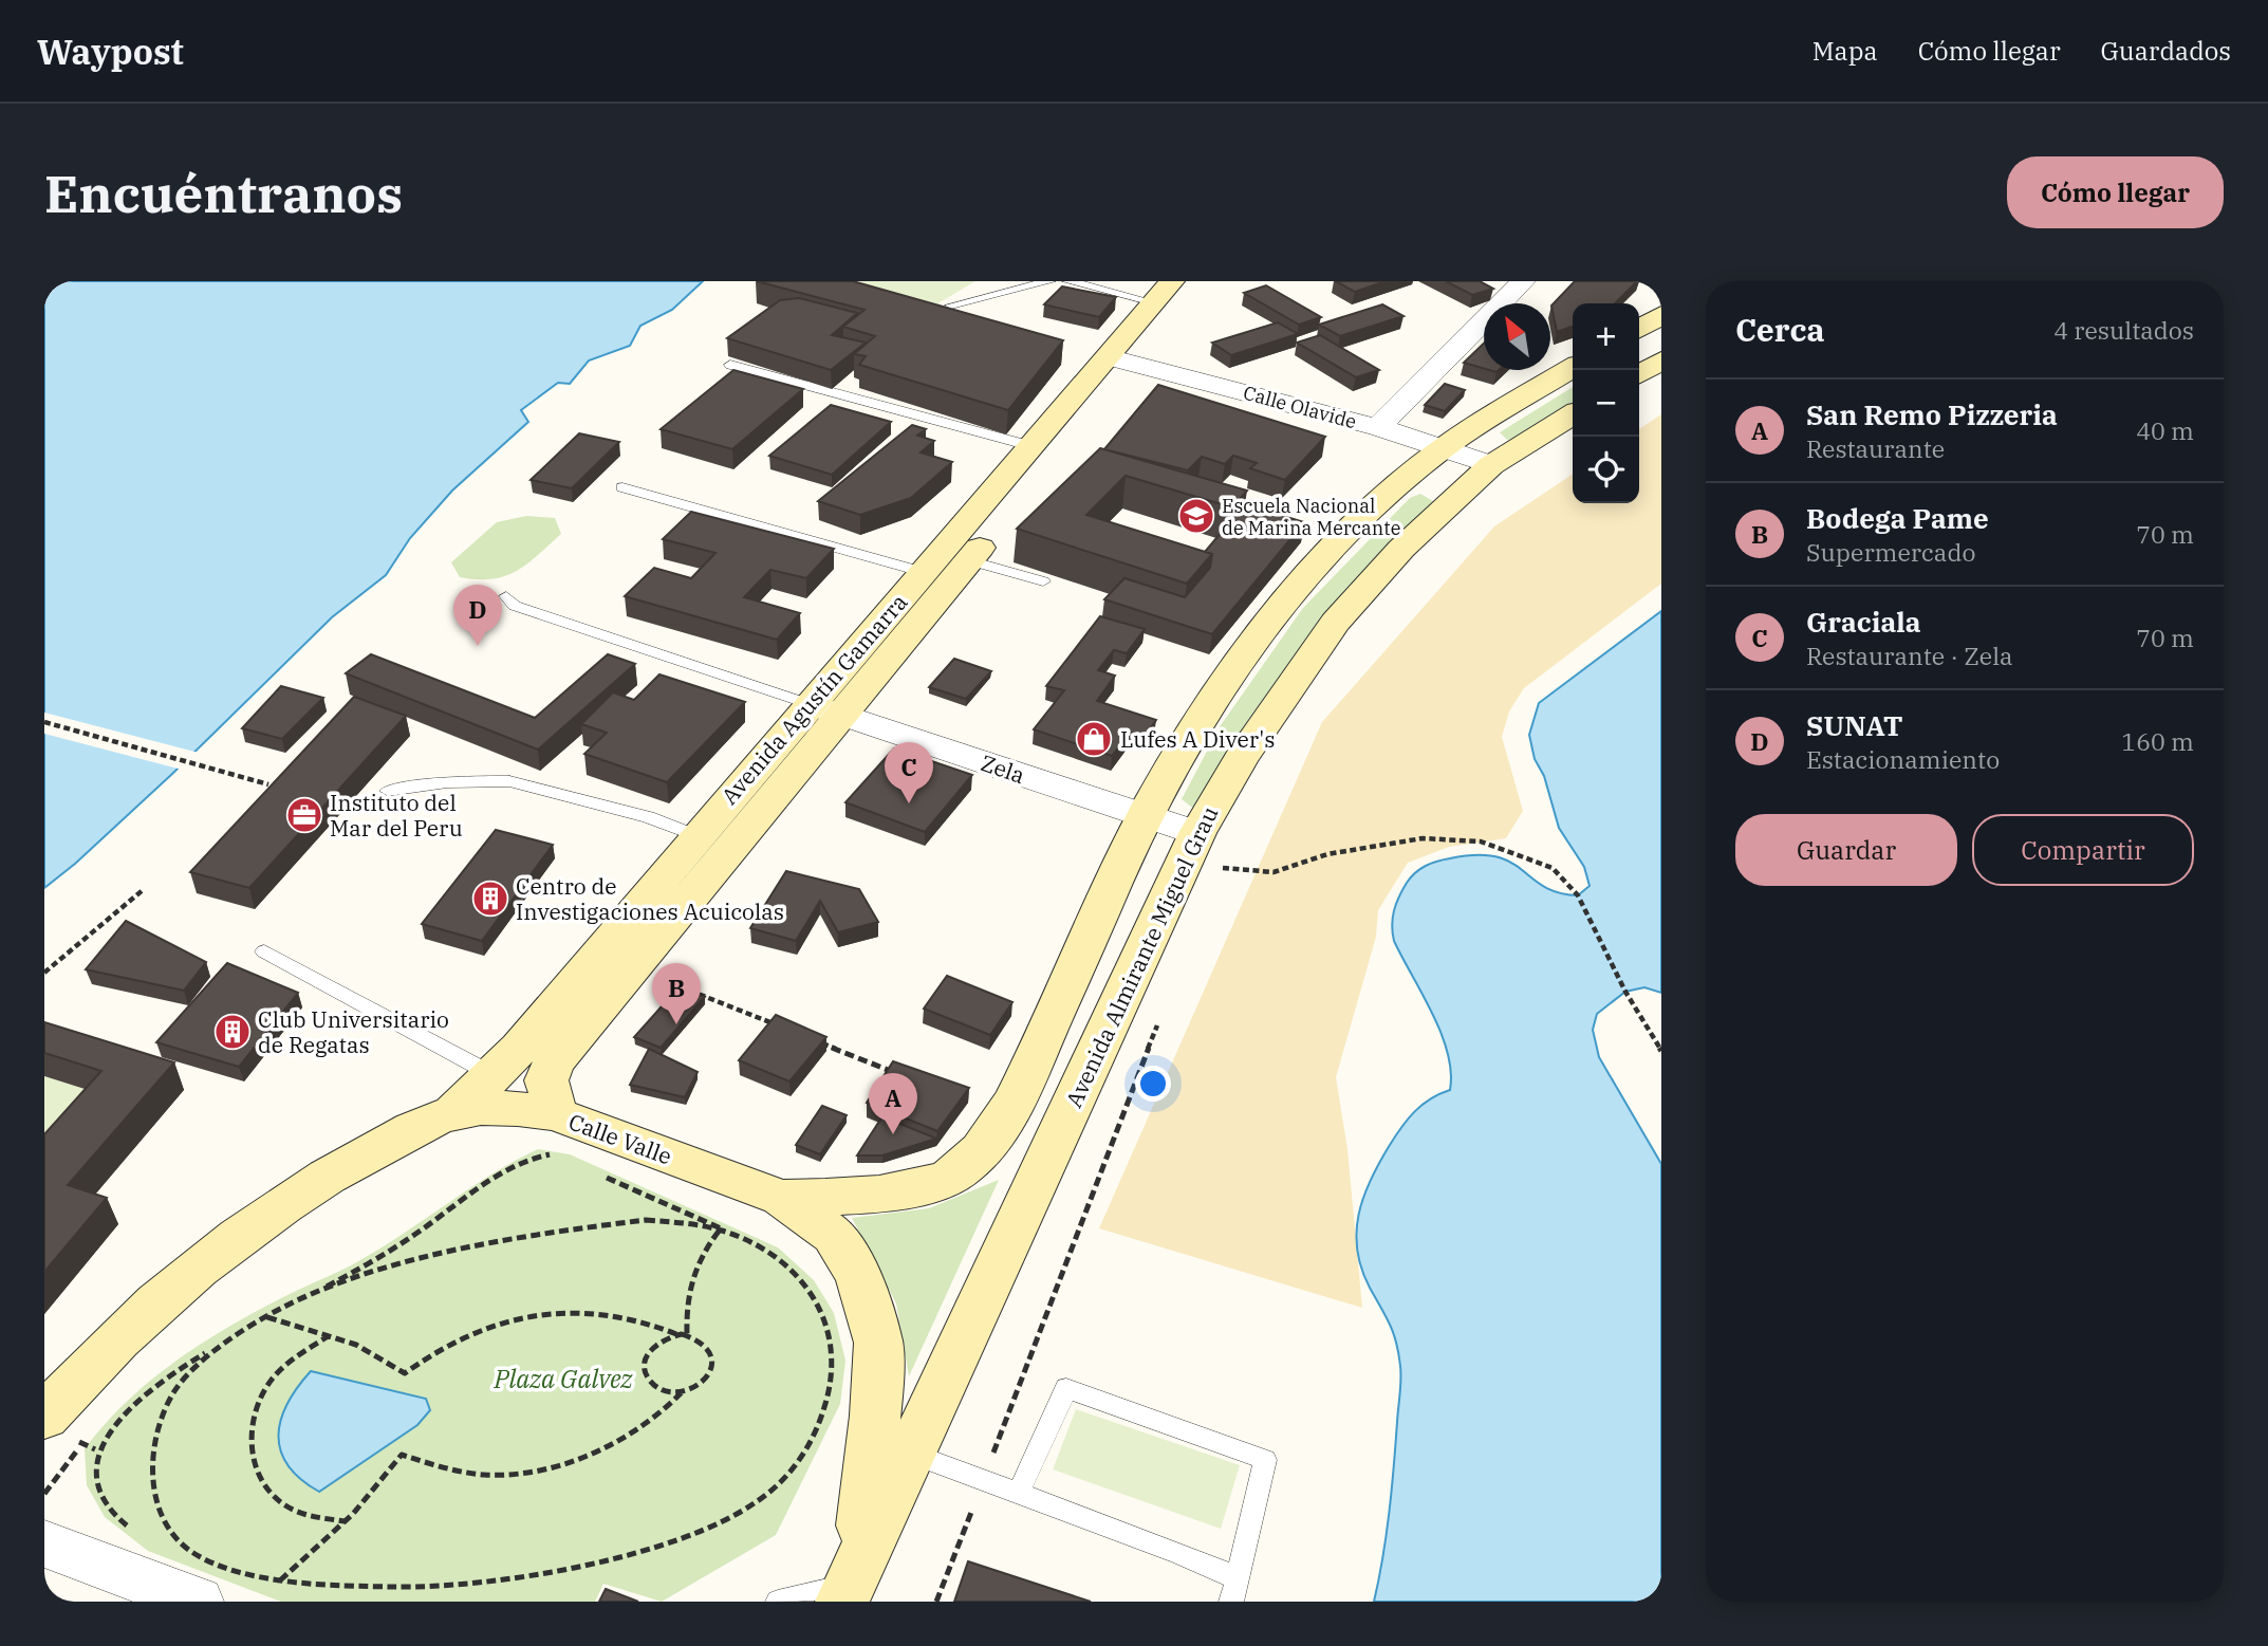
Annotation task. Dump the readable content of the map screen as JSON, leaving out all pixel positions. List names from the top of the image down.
{
  "streets": {
    "main road": ["Avenida Agustín Gamarra", "Avenida Almirante Miguel Grau", "Calle Valle"],
    "street": ["Calle Olavide", "Zela"]
  },
  "crossings": [
    ["Calle Olavide", "Avenida Agustín Gamarra"],
    ["Calle Olavide", "Avenida Almirante Miguel Grau"],
    ["Avenida Agustín Gamarra", "Zela"],
    ["Avenida Agustín Gamarra", "Calle Valle"],
    ["Zela", "Avenida Almirante Miguel Grau"]
  ],
  "parks": ["Plaza Galvez"],
  "places": {
    "school or university": ["Escuela Nacional de Marina Mercante"],
    "shop": ["Lufes A Diver's"],
    "office": ["Instituto del Mar del Peru"],
    "building": ["Centro de Investigaciones Acuicolas", "Club Universitario de Regatas"]
  },
  "north": "top left",
  "page": {
    "header": "Waypost",
    "nav": ["Mapa", "Cómo llegar", "Guardados"],
    "buttons": [
      "Cómo llegar",
      ["Guardar", "Compartir"]
    ],
    "title": "Encuéntranos",
    "heading": ["Cerca", "4 resultados"],
    "map_buttons": ["+", "−"],
    "list": [
      {
        "mark": "A",
        "name": "San Remo Pizzeria",
        "note": "Restaurante",
        "value": "40 m"
      },
      {
        "mark": "B",
        "name": "Bodega Pame",
        "note": "Supermercado",
        "value": "70 m"
      },
      {
        "mark": "C",
        "name": "Graciala",
        "note": "Restaurante · Zela",
        "value": "70 m"
      },
      {
        "mark": "D",
        "name": "SUNAT",
        "note": "Estacionamiento",
        "value": "160 m"
      }
    ],
    "pins": [
      "D",
      "C",
      "B",
      "A"
    ]
  }
}
